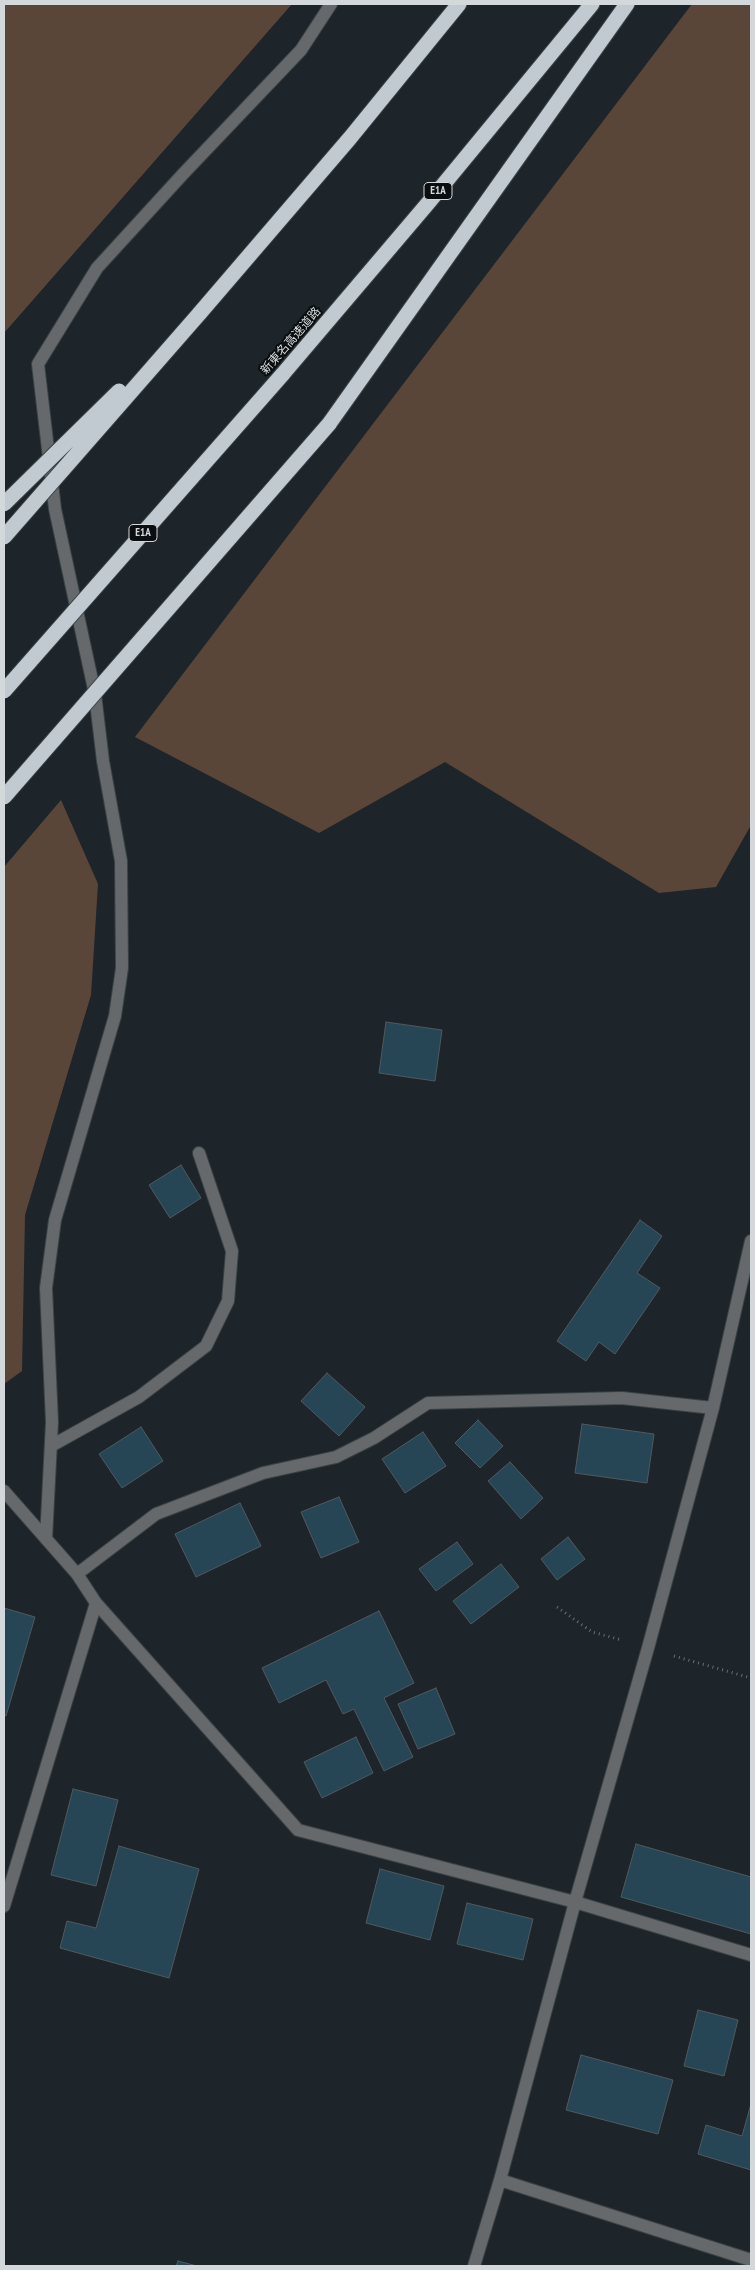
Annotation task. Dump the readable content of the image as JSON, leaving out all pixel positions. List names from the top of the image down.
{
  "streets": {
    "highway": ["E1A", "新東名高速道路"]
  }
}
